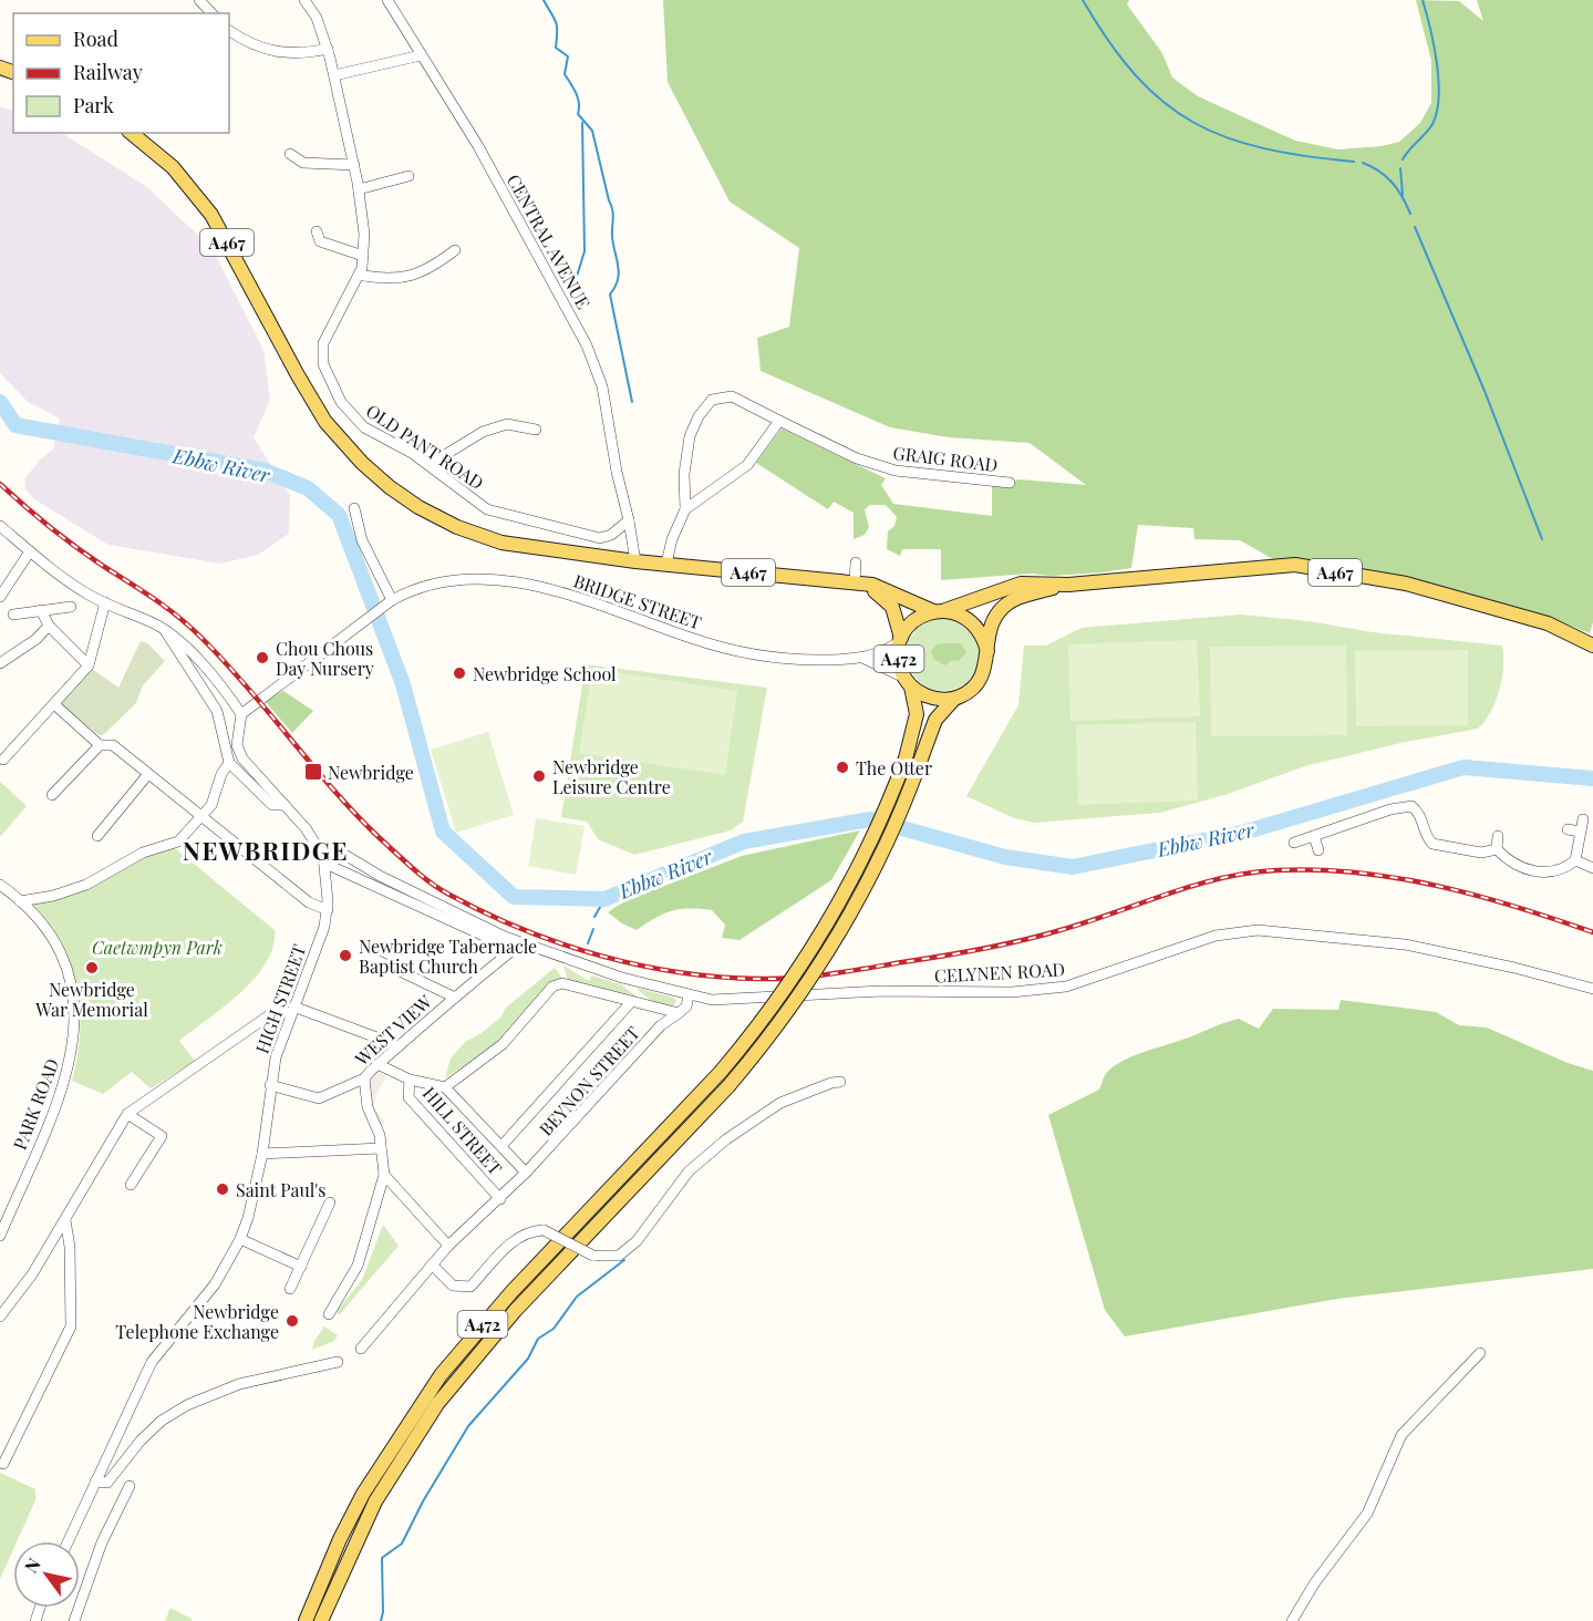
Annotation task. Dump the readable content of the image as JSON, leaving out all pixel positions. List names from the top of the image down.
{
  "streets": {
    "main road": ["A467", "A472"],
    "street": [
      "CENTRAL AVENUE",
      "OLD PANT ROAD",
      "GRAIG ROAD",
      "BRIDGE STREET",
      "CELYNEN ROAD",
      "HIGH STREET",
      "WEST VIEW",
      "BEYNON STREET",
      "PARK ROAD",
      "HILL STREET"
    ]
  },
  "crossings": [
    ["CENTRAL AVENUE", "OLD PANT ROAD"],
    ["A467", "BRIDGE STREET"],
    ["A467", "A472"],
    ["BRIDGE STREET", "A472"],
    ["CELYNEN ROAD", "HIGH STREET"],
    ["CELYNEN ROAD", "WEST VIEW"],
    ["HIGH STREET", "WEST VIEW"],
    ["BEYNON STREET", "HILL STREET"]
  ],
  "districts": ["NEWBRIDGE"],
  "water": ["Ebbw River"],
  "parks": ["Caetwmpyn Park"],
  "places": {
    "other": [
      "Chou Chous Day Nursery",
      "Newbridge School",
      "The Otter",
      "Newbridge Leisure Centre",
      "Newbridge Tabernacle Baptist Church",
      "Newbridge War Memorial",
      "Saint Paul's",
      "Newbridge Telephone Exchange"
    ],
    "transit": ["Newbridge"]
  },
  "legend": ["Road", "Railway", "Park"],
  "north": "top left"
}
